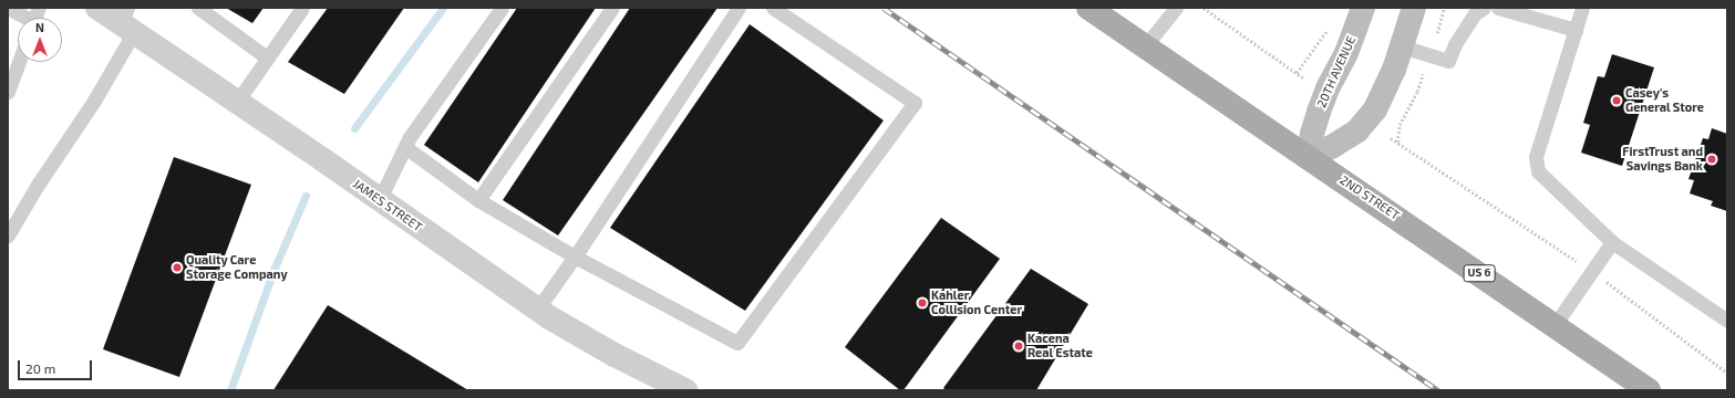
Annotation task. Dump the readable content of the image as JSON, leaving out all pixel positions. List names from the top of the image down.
{
  "streets": {
    "main road": ["2ND STREET", "US 6"],
    "street": ["20TH AVENUE", "JAMES STREET"]
  },
  "crossings": [
    ["20TH AVENUE", "2ND STREET"]
  ],
  "places": [
    "Casey's General Store",
    "FirstTrust and Savings Bank",
    "Quality Care Storage Company",
    "Kahler Collision Center",
    "Kacena Real Estate"
  ],
  "scale_bar": "20 m",
  "north": "top"
}
